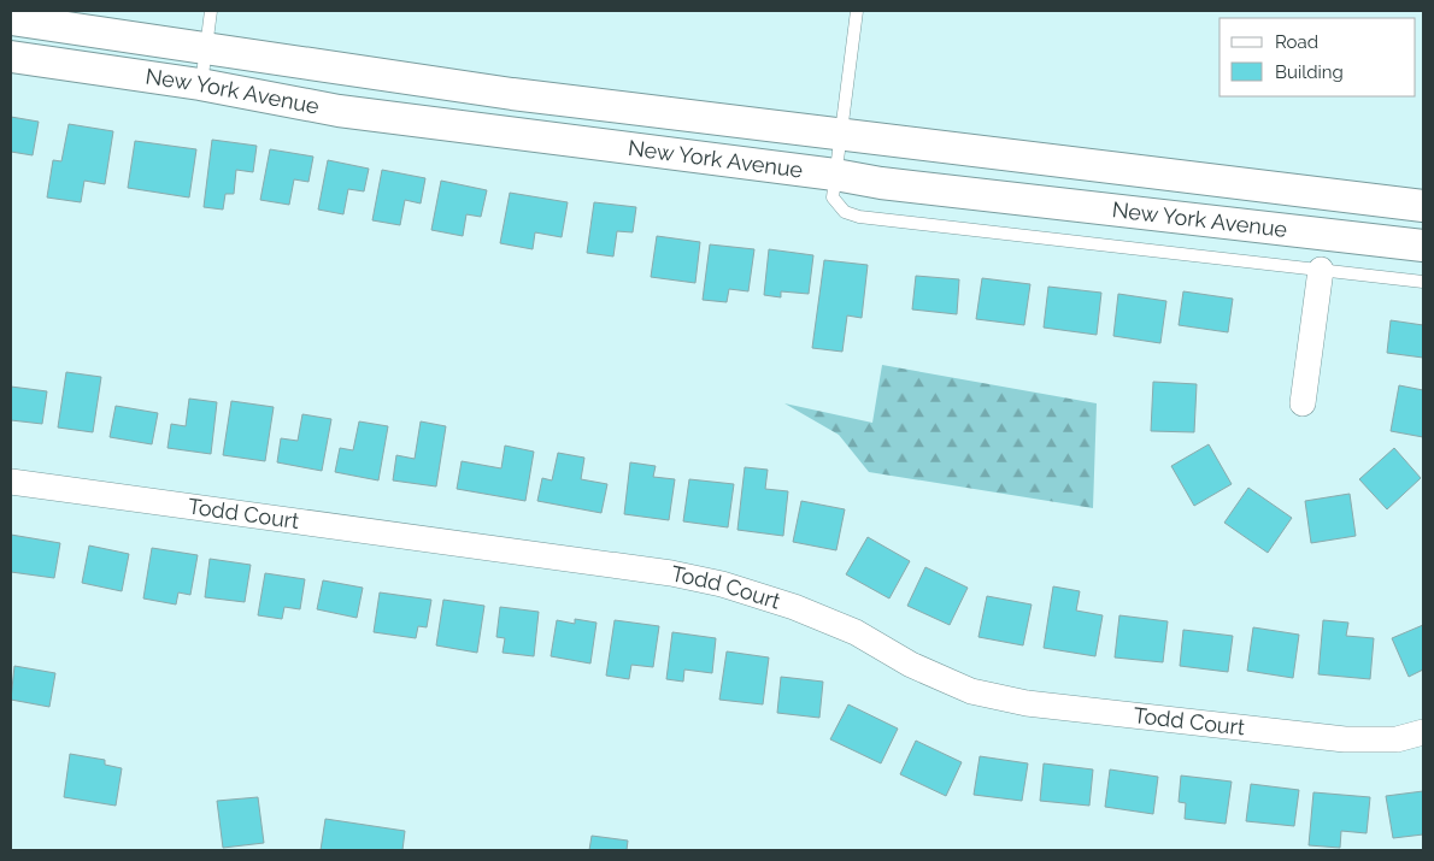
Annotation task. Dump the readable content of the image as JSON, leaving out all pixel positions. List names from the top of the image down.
{
  "streets": {
    "street": ["New York Avenue", "Todd Court"]
  },
  "legend": ["Road", "Building"]
}
